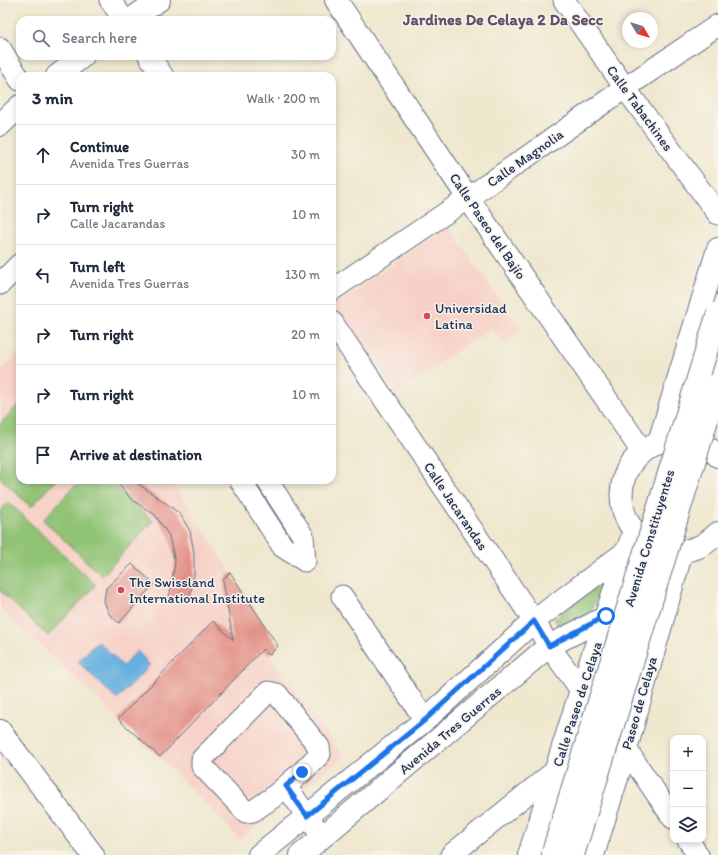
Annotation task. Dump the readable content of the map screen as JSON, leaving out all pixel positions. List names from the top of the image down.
{
  "streets": {
    "main road": [
      "Calle Paseo del Bajío",
      "Avenida Constituyentes",
      "Paseo de Celaya",
      "Calle Paseo de Celaya",
      "Avenida Tres Guerras"
    ],
    "street": ["Calle Tabachines", "Calle Magnolia", "Calle Jacarandas"]
  },
  "crossings": [
    ["Calle Tabachines", "Calle Magnolia"],
    ["Calle Magnolia", "Calle Paseo del Bajío"],
    ["Calle Jacarandas", "Calle Paseo de Celaya"],
    ["Calle Jacarandas", "Avenida Tres Guerras"],
    ["Calle Paseo de Celaya", "Avenida Tres Guerras"]
  ],
  "districts": ["Jardines De Celaya 2 Da Secc"],
  "places": ["Universidad Latina", "The Swissland International Institute"],
  "north": "bottom right",
  "page": {
    "search": "Search here",
    "heading": ["3 min", "Walk · 200 m"],
    "list": [
      ["Continue", "Avenida Tres Guerras", "30 m"],
      ["Turn right", "Calle Jacarandas", "10 m"],
      ["Turn left", "Avenida Tres Guerras", "130 m"],
      ["Turn right", "20 m"],
      ["Turn right", "10 m"],
      "Arrive at destination"
    ],
    "map_buttons": ["+", "−"]
  }
}
